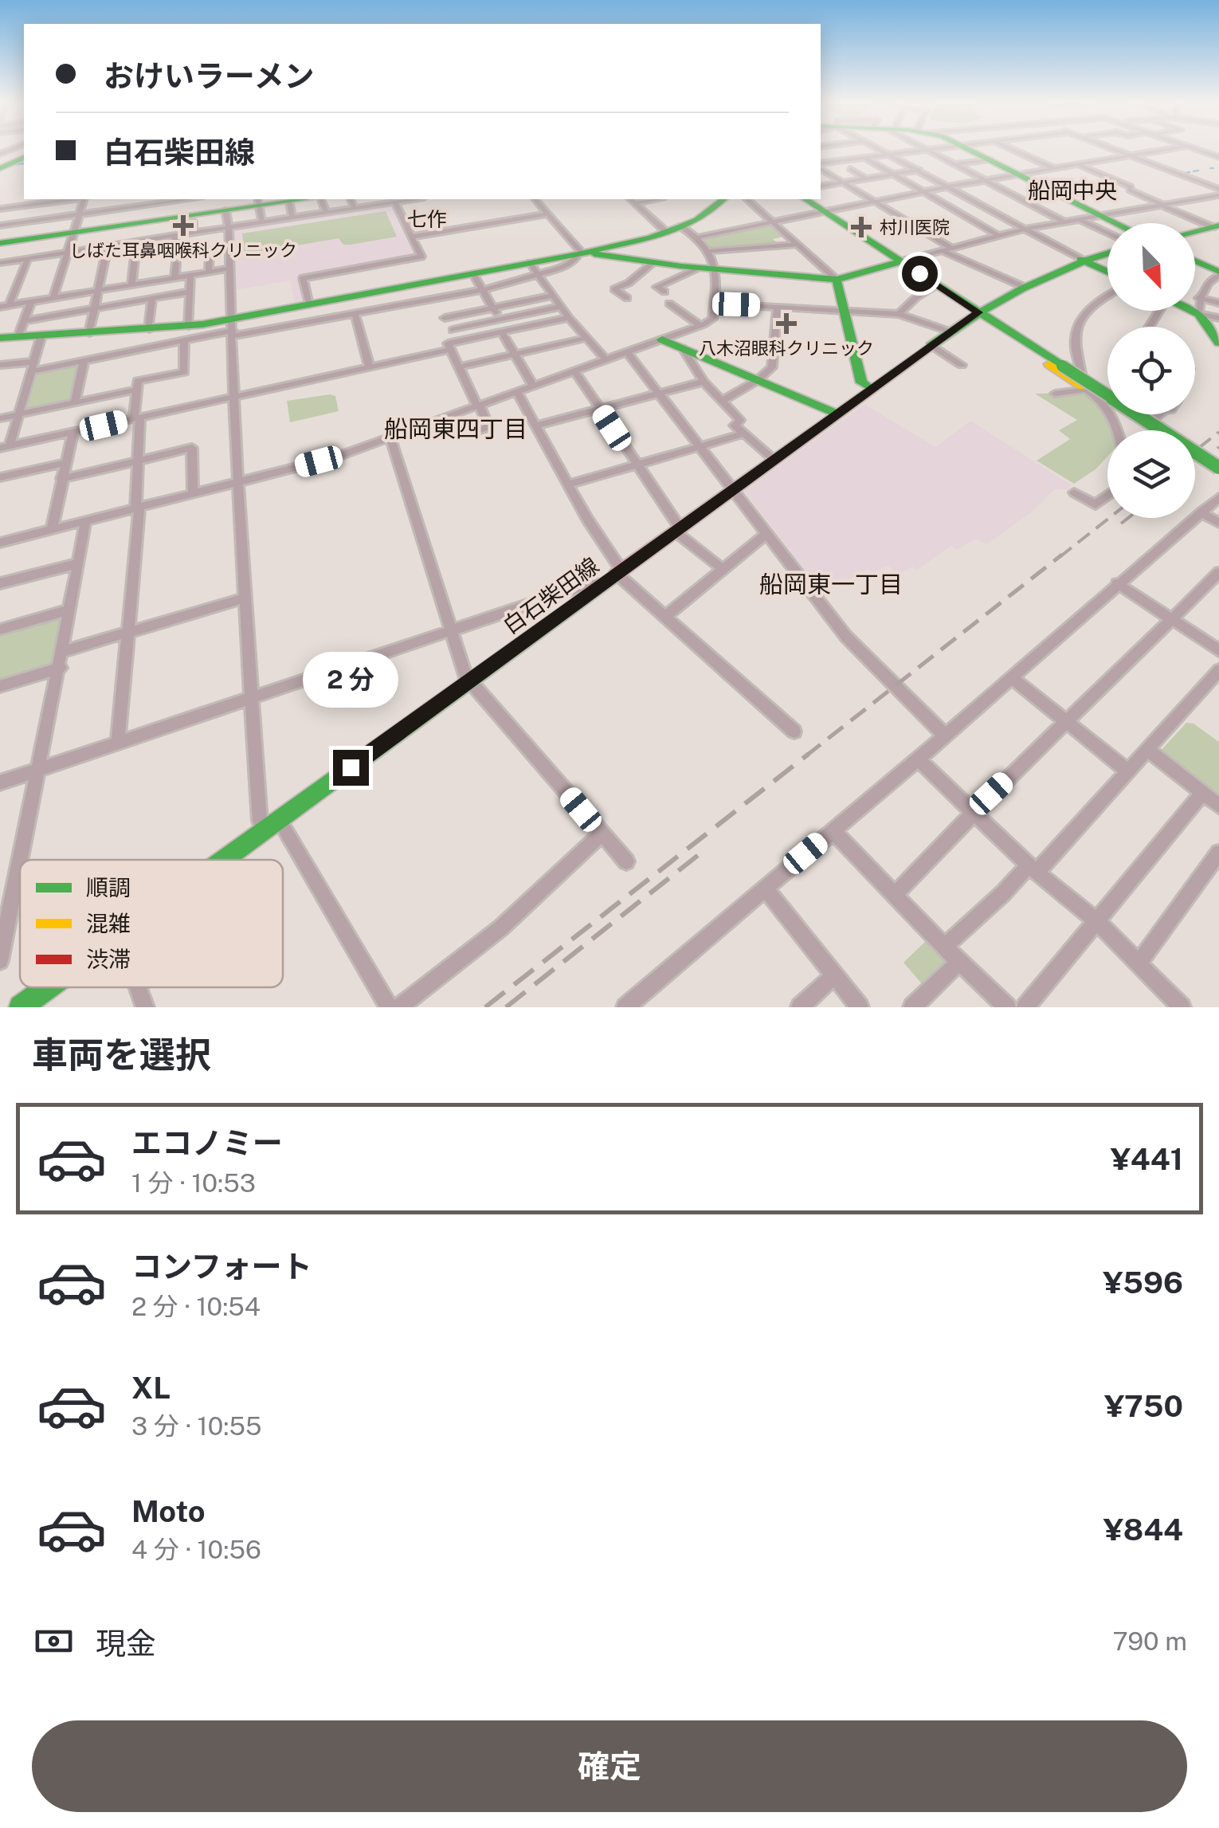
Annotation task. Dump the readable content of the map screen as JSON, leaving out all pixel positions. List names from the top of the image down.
{
  "streets": {
    "street": ["白石柴田線"]
  },
  "districts": [
    "船岡中央",
    "七作",
    "船岡東四丁目",
    "船岡東一丁目"
  ],
  "places": {
    "health": ["しばた耳鼻咽喉科クリニック", "村川医院", "八木沼眼科クリニック"]
  },
  "legend": ["順調", "混雑", "渋滞"],
  "north": "bottom right",
  "page": {
    "banner": ["おけいラーメン", "白石柴田線"],
    "bubble": "2 分",
    "heading": "車両を選択",
    "list": [
      {
        "name": "エコノミー",
        "note": "1 分 · 10:53",
        "value": "¥441"
      },
      {
        "name": "コンフォート",
        "note": "2 分 · 10:54",
        "value": "¥596"
      },
      {
        "name": "XL",
        "note": "3 分 · 10:55",
        "value": "¥750"
      },
      {
        "name": "Moto",
        "note": "4 分 · 10:56",
        "value": "¥844"
      }
    ],
    "pay": ["現金", "790 m"],
    "buttons": "確定"
  }
}
